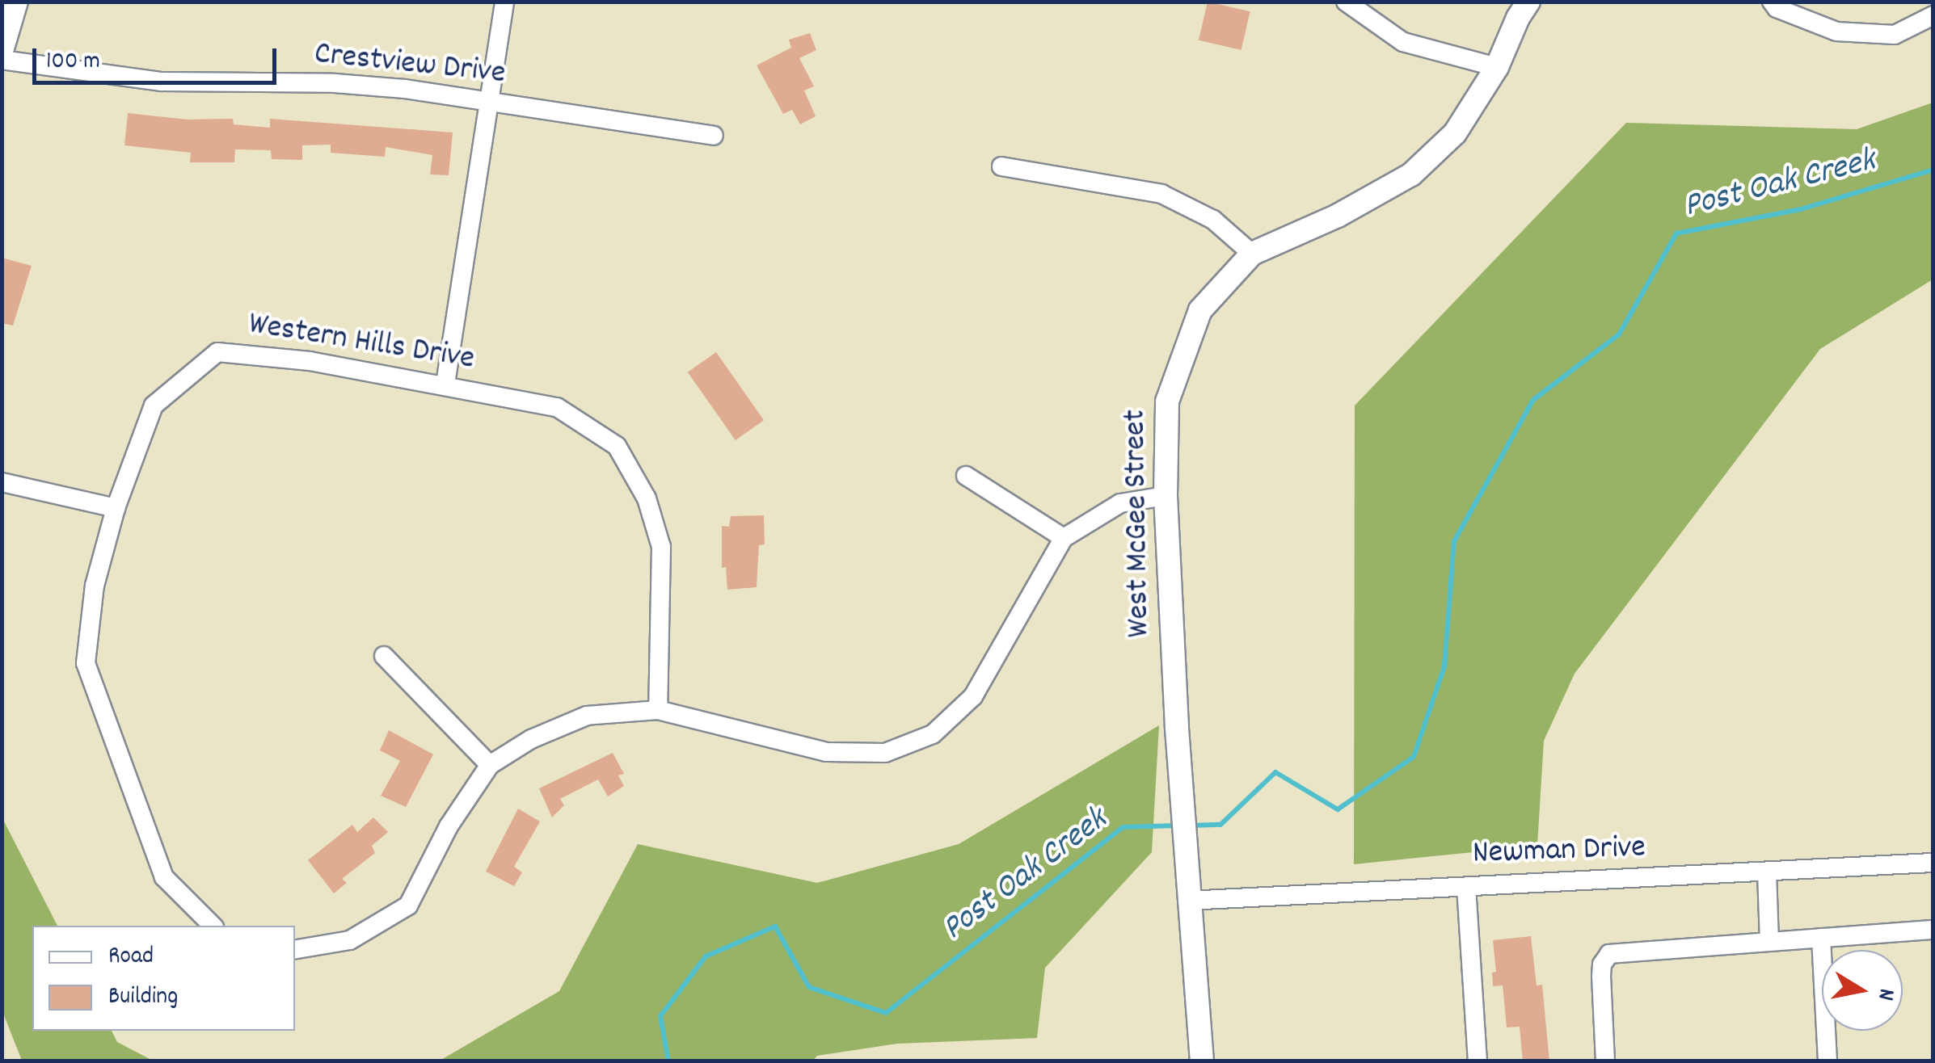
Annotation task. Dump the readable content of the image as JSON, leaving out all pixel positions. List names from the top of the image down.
{
  "streets": {
    "street": [
      "Crestview Drive",
      "Western Hills Drive",
      "West McGee Street",
      "Newman Drive"
    ]
  },
  "crossings": [
    ["West McGee Street", "Newman Drive"]
  ],
  "water": ["Post Oak Creek"],
  "legend": ["Road", "Building"],
  "scale_bar": "100 m",
  "north": "right"
}
